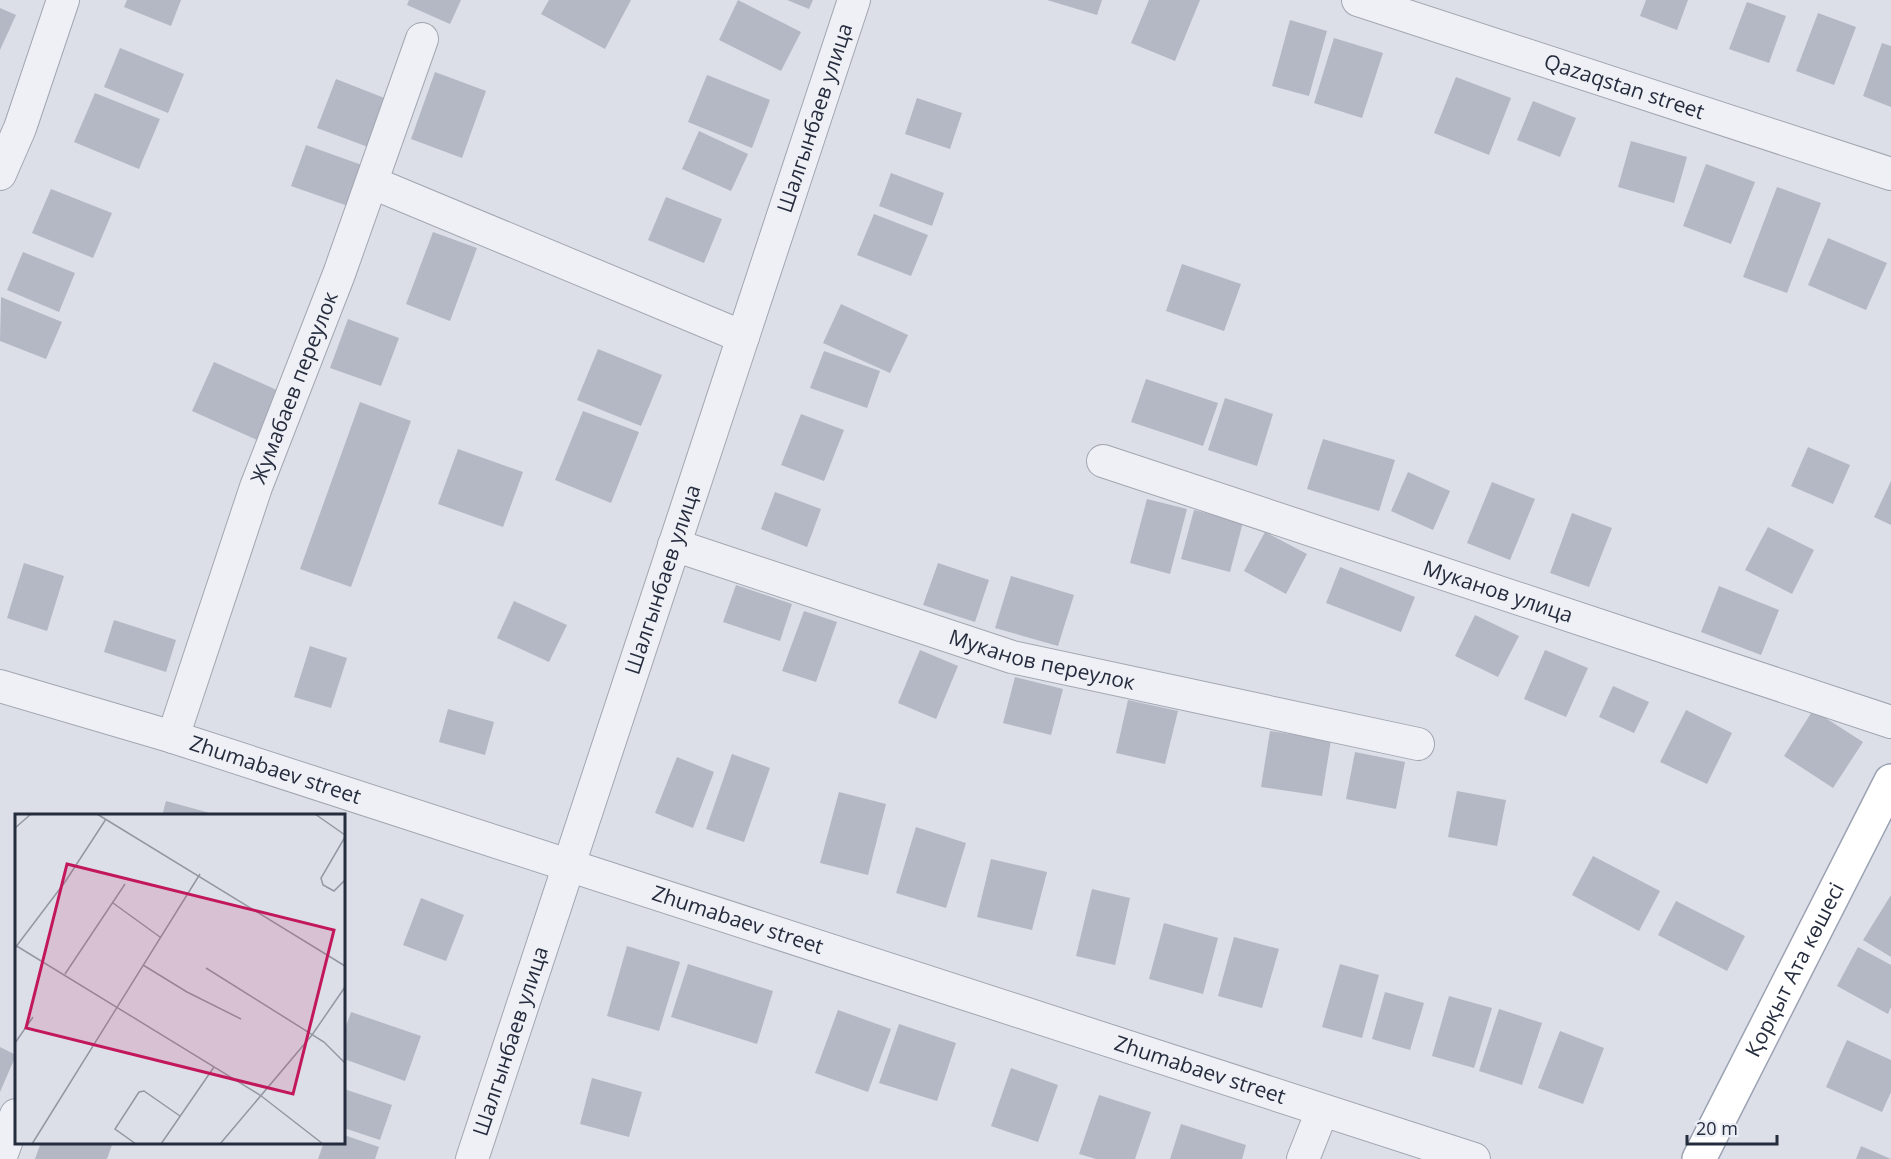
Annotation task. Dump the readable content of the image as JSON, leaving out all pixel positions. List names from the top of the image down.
{
  "streets": {
    "main road": ["Қорқыт Ата көшесі"],
    "street": [
      "Qazaqstan street",
      "Шалгынбаев улица",
      "Жумабаев переулок",
      "Муканов улица",
      "Муканов переулок",
      "Zhumabaev street"
    ]
  },
  "crossings": [
    ["Шалгынбаев улица", "Муканов переулок"],
    ["Шалгынбаев улица", "Zhumabaev street"],
    ["Жумабаев переулок", "Zhumabaev street"]
  ],
  "scale_bar": "20 m"
}
